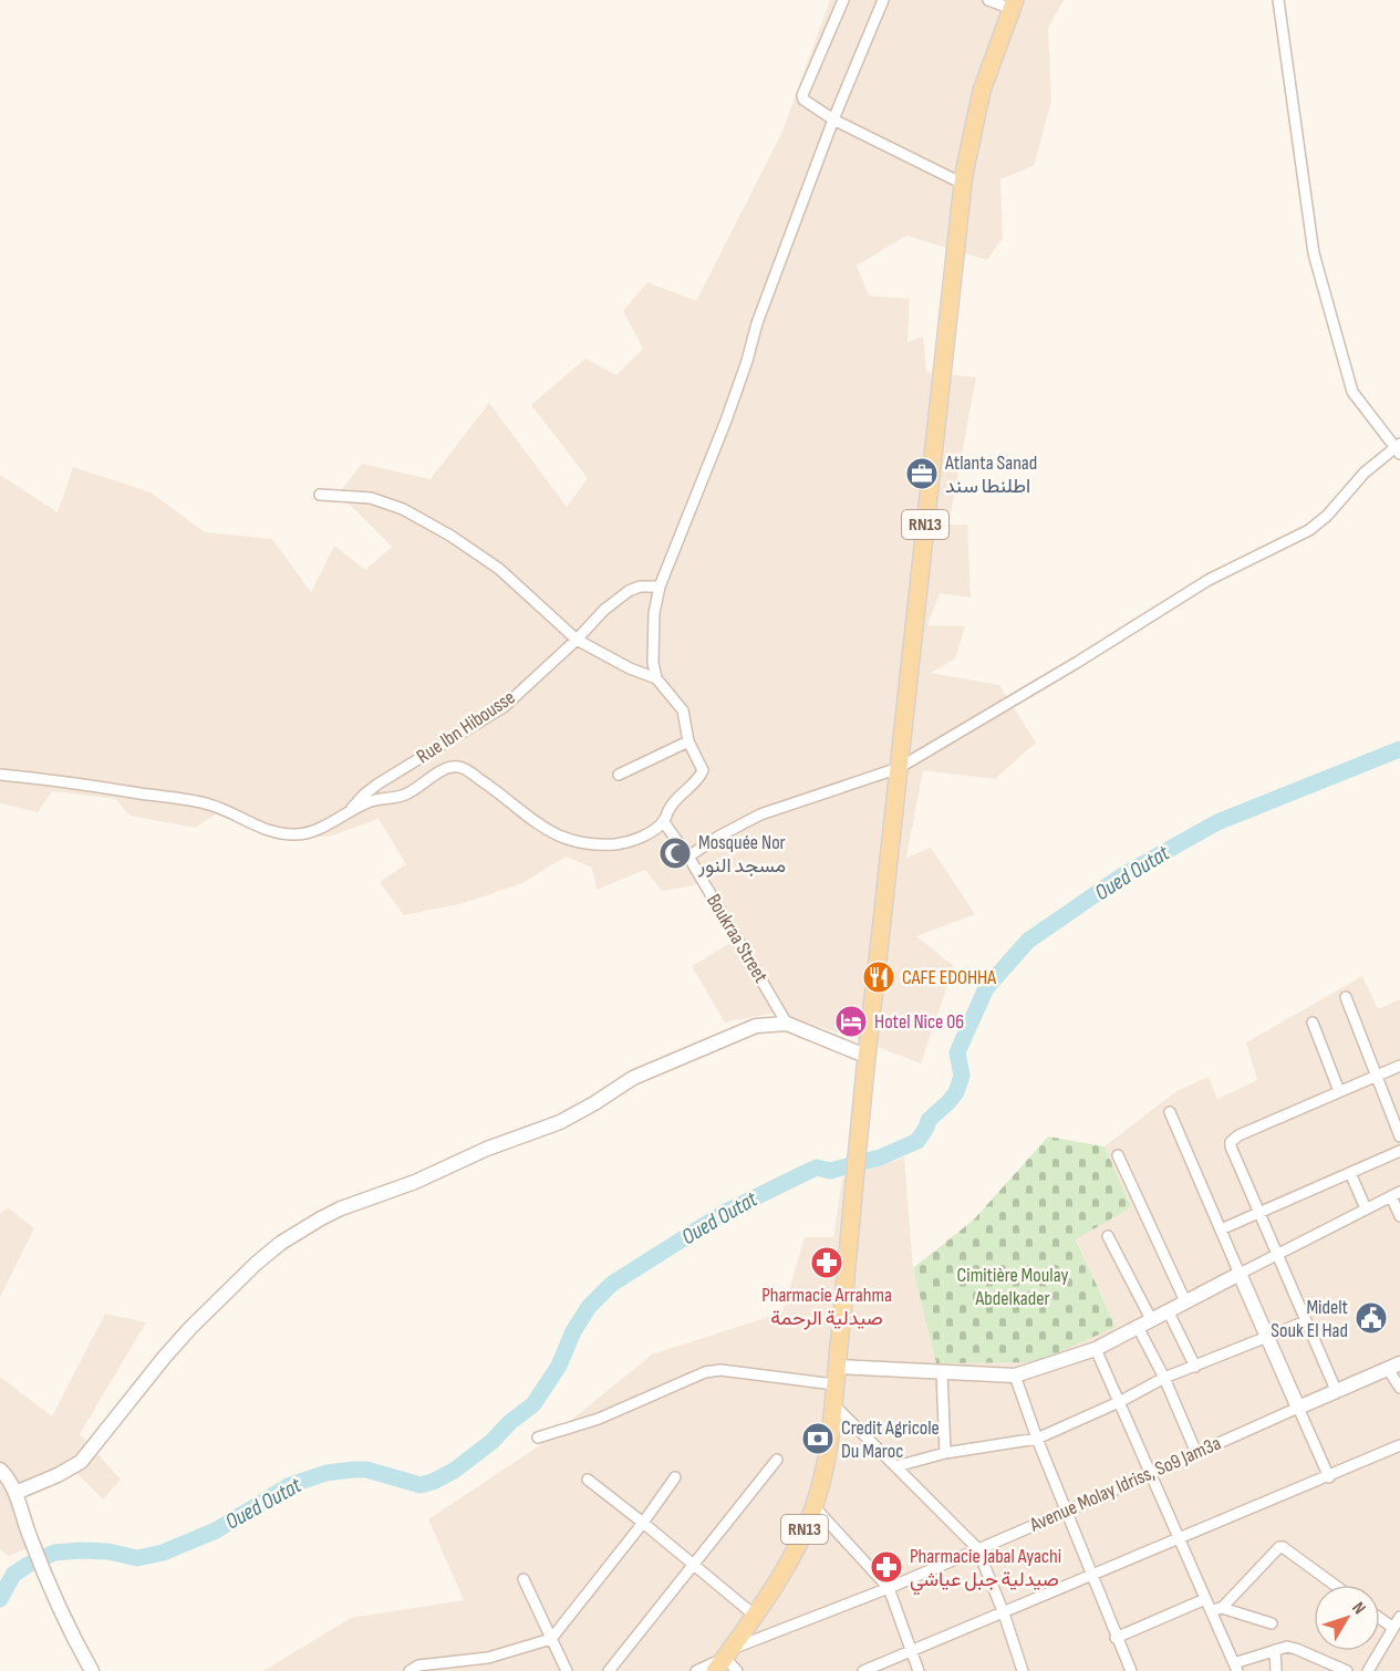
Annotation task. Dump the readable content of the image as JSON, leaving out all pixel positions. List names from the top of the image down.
{
  "streets": {
    "main road": ["RN13"],
    "street": ["Rue Ibn Hibousse", "Boukraa Street", "Avenue Molay Idriss, So9 Jam3a"]
  },
  "crossings": [
    ["RN13", "Avenue Molay Idriss, So9 Jam3a"]
  ],
  "water": ["Oued Outat"],
  "parks": ["Cimitière Moulay Abdelkader"],
  "places": {
    "office": ["Atlanta Sanad اطلنطا سند"],
    "mosque": ["Mosquée Nor مسجد النور"],
    "restaurant": ["CAFE EDOHHA"],
    "hotel": ["Hotel Nice 06"],
    "pharmacy": ["Pharmacie Arrahma صيدلية الرحمة", "Pharmacie Jabal Ayachi صيدلية جبل عياشي"],
    "public building": ["Midelt Souk El Had"],
    "bank": ["Credit Agricole Du Maroc"]
  },
  "north": "top right"
}
